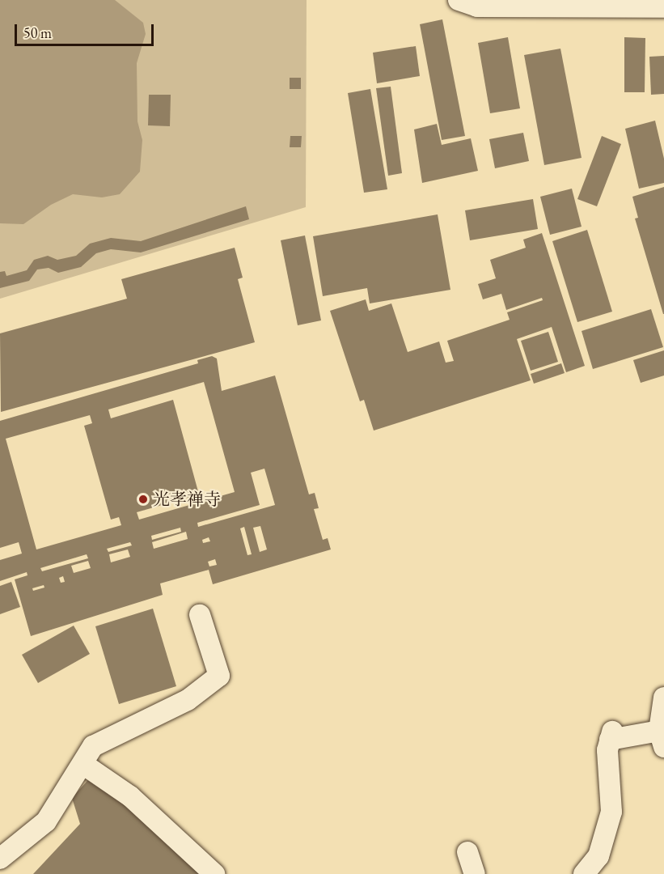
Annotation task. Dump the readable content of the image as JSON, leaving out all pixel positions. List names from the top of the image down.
{
  "places": ["光孝禅寺"],
  "scale_bar": "50 m"
}
